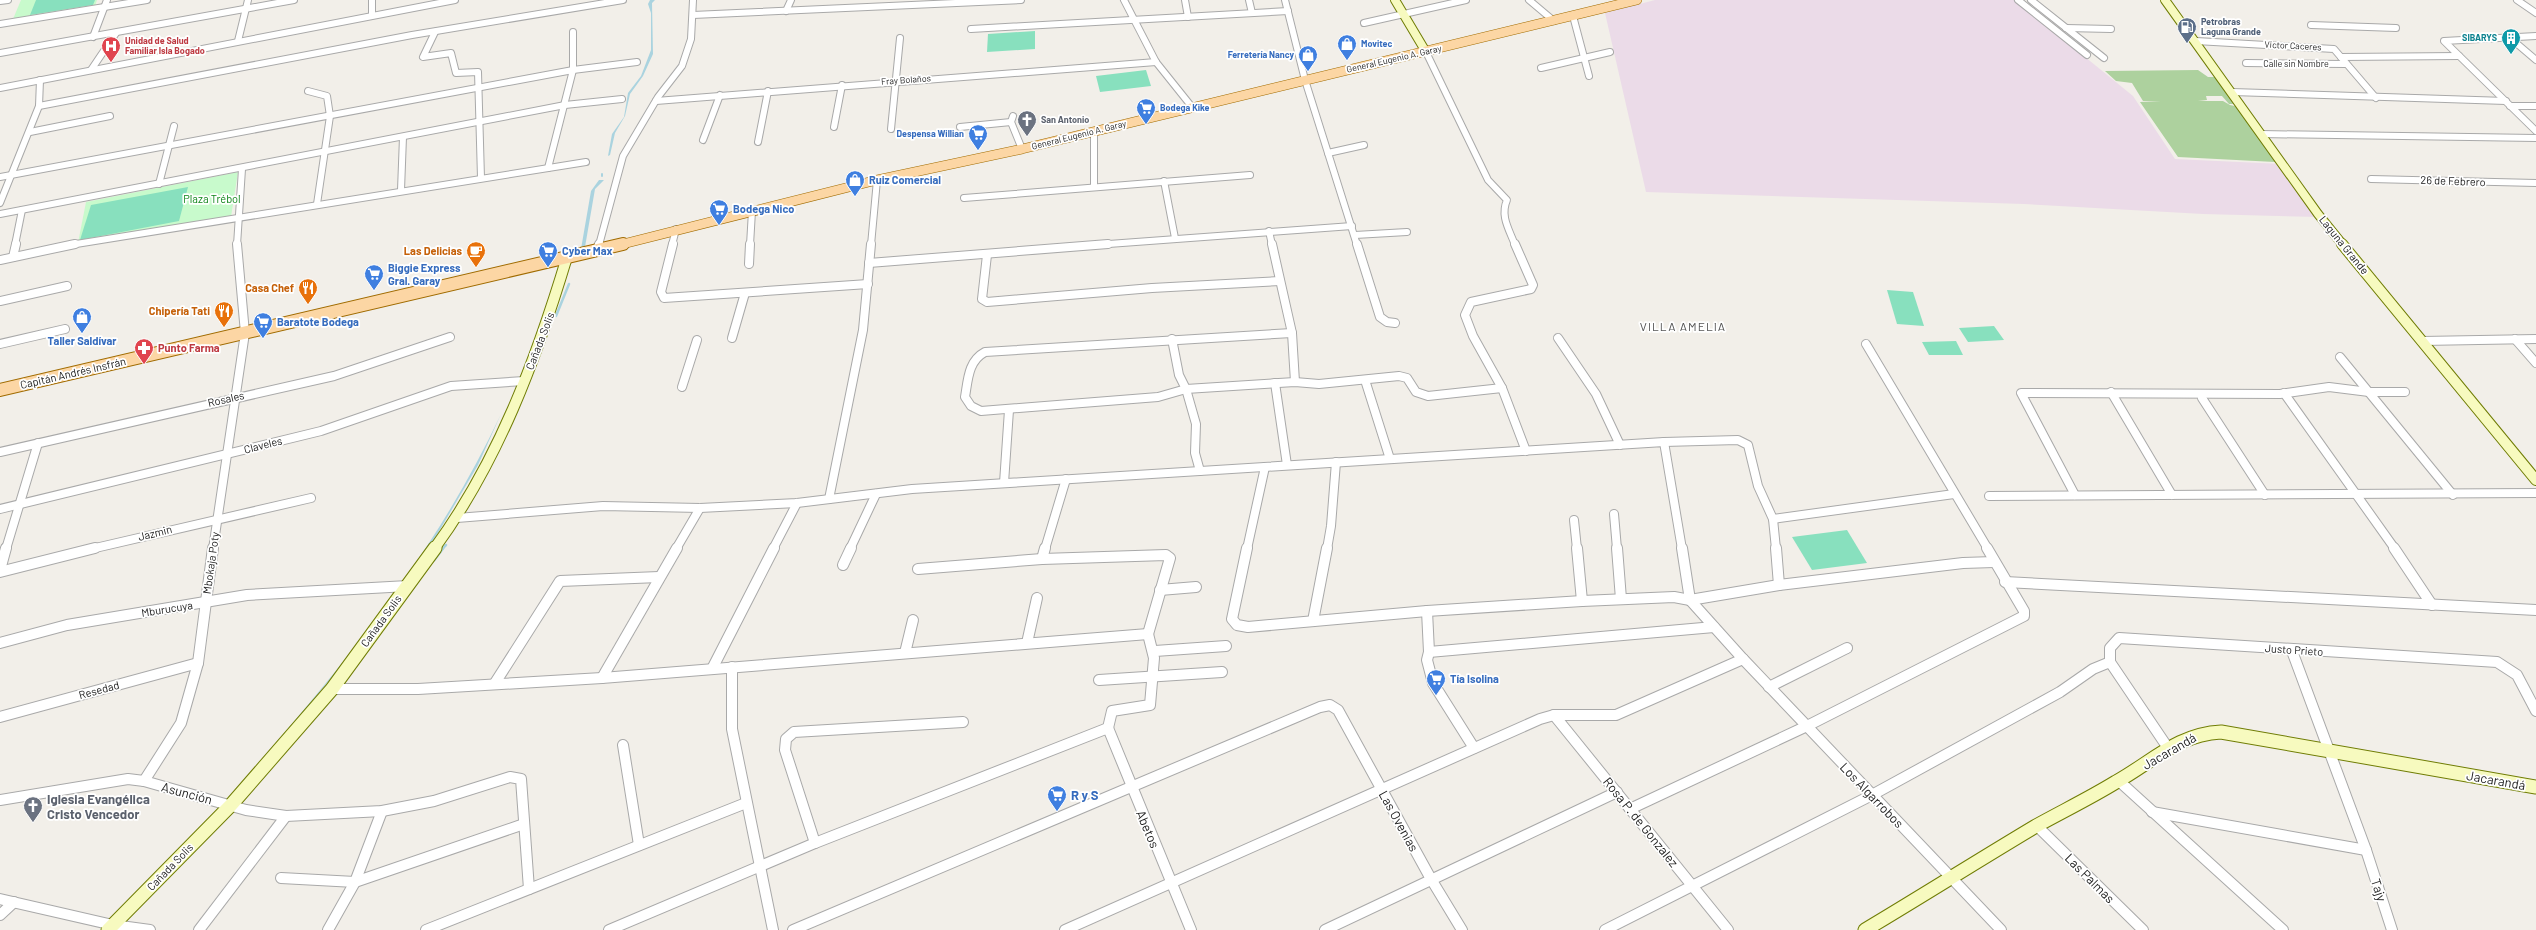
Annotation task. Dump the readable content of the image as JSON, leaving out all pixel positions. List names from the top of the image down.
{
  "streets": {
    "main road": ["General Eugenio A. Garay", "Capitán Andrés Insfrán"],
    "street": [
      "Victor Caceres",
      "Calle sin Nombre",
      "Fray Bolaños",
      "26 de Febrero",
      "Laguna Grande",
      "Cañada Solis",
      "Rosales",
      "Claveles",
      "Jazmin",
      "Mbokaja Poty",
      "Mburucuya",
      "Justo Prieto",
      "Resedad",
      "Jacarandá",
      "Asunción",
      "Los Algarrobos",
      "Las Ovenias",
      "Rosa P. de Gonzalez",
      "Abetos",
      "Las Palmas",
      "Tajy"
    ]
  },
  "crossings": [
    ["Victor Caceres", "Laguna Grande"],
    ["General Eugenio A. Garay", "Cañada Solis"],
    ["General Eugenio A. Garay", "Capitán Andrés Insfrán"],
    ["Cañada Solis", "Capitán Andrés Insfrán"],
    ["Cañada Solis", "Claveles"],
    ["Cañada Solis", "Mburucuya"],
    ["Cañada Solis", "Asunción"],
    ["Capitán Andrés Insfrán", "Mbokaja Poty"],
    ["Rosales", "Mbokaja Poty"],
    ["Claveles", "Mbokaja Poty"],
    ["Jazmin", "Mbokaja Poty"],
    ["Mbokaja Poty", "Mburucuya"],
    ["Mbokaja Poty", "Resedad"],
    ["Mbokaja Poty", "Asunción"],
    ["Justo Prieto", "Tajy"],
    ["Jacarandá", "Los Algarrobos"],
    ["Jacarandá", "Las Palmas"],
    ["Jacarandá", "Tajy"],
    ["Las Ovenias", "Abetos"]
  ],
  "districts": ["VILLA AMELIA"],
  "parks": ["Plaza Trébol"],
  "places": {
    "fuel station": ["Petrobras Laguna Grande"],
    "building": ["SIBARYS"],
    "shop": [
      "Movitec",
      "Ferretería Nancy",
      "Ruiz Comercial",
      "Taller Saldívar"
    ],
    "hospital": ["Unidad de Salud Familiar Isla Bogado"],
    "supermarket": [
      "Bodega Kike",
      "Despensa Willian",
      "Bodega Nico",
      "Cyber Max",
      "Biggie Express Gral. Garay",
      "Baratote Bodega",
      "Tía Isolina",
      "R y S"
    ],
    "church": ["San Antonio", "Iglesia Evangélica Cristo Vencedor"],
    "cafe": ["Las Delicias"],
    "restaurant": ["Casa Chef", "Chipería Tati"],
    "pharmacy": ["Punto Farma"]
  }
}
